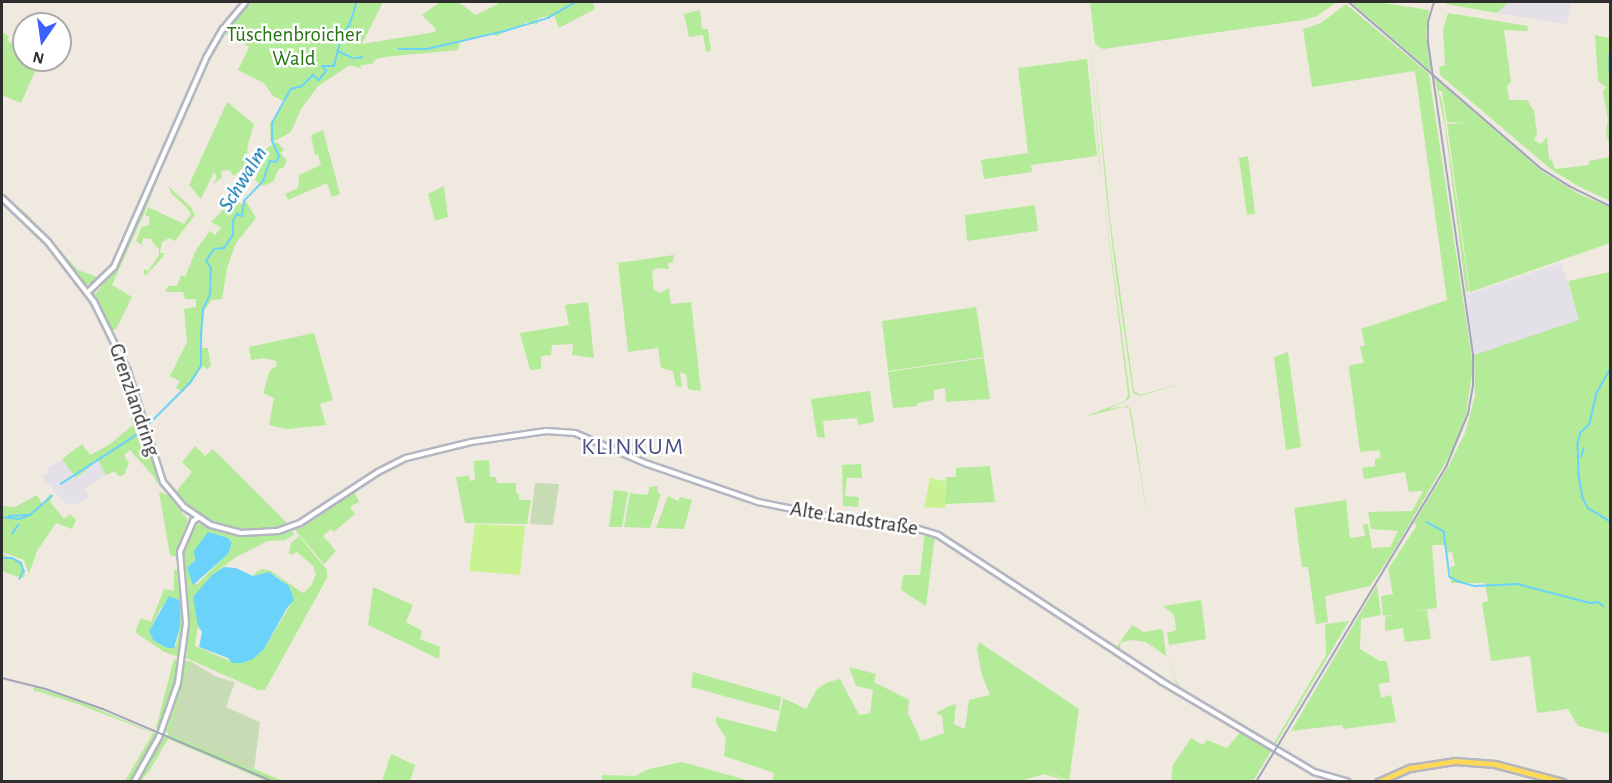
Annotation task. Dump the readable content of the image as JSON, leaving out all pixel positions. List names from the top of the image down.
{
  "streets": {
    "main road": ["Grenzlandring", "Alte Landstraße"]
  },
  "crossings": [
    ["Grenzlandring", "Alte Landstraße"]
  ],
  "districts": ["KLINKUM"],
  "water": ["Schwalm"],
  "parks": ["Tüschenbroicher Wald"],
  "north": "bottom"
}
